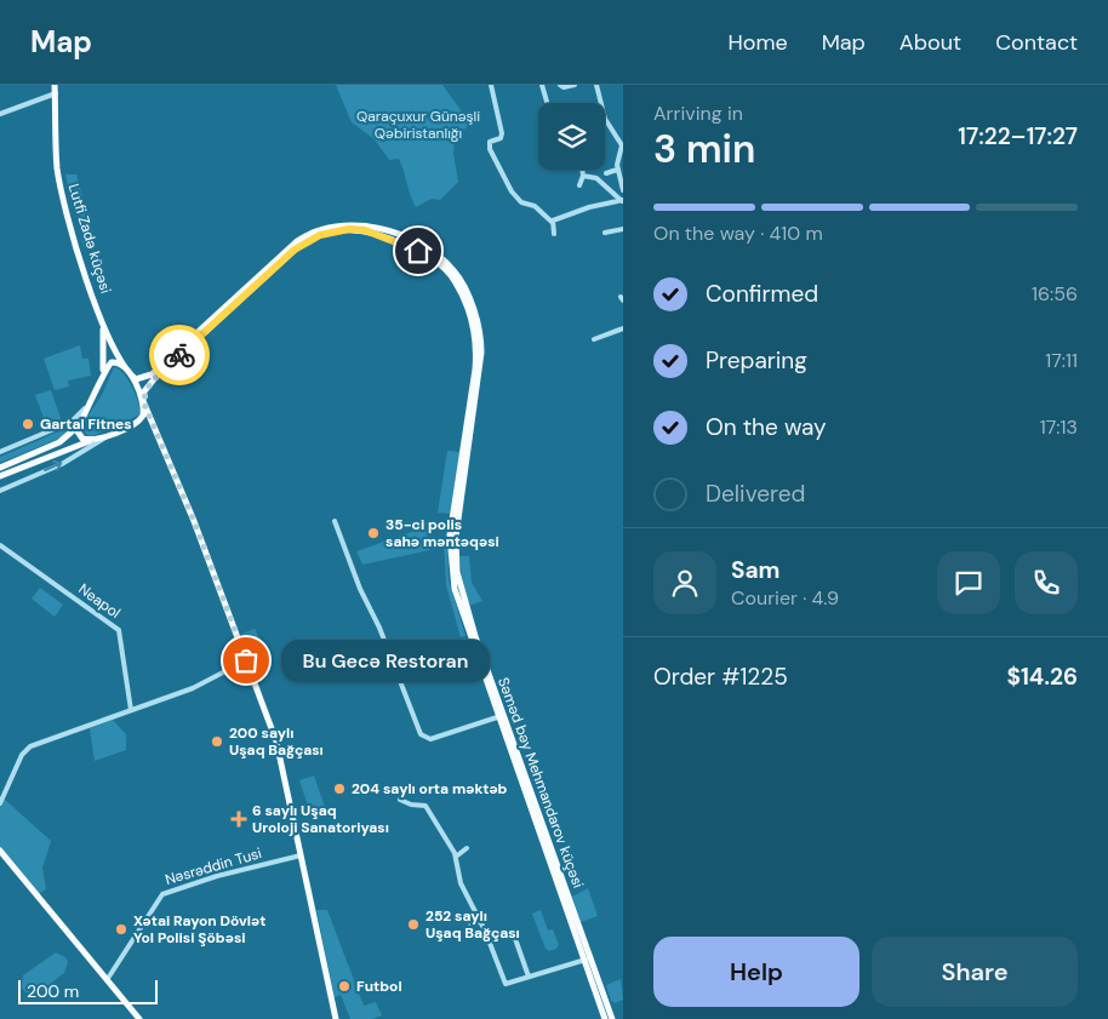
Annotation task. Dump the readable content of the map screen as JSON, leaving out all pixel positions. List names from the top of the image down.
{
  "streets": {
    "main road": ["Lutfi Zadə küçəsi", "Səməd bəy Mehmandarov küçəsi"],
    "street": ["Neapol", "Nəsrəddin Tusi"]
  },
  "parks": ["Qaraçuxur Günəşli Qəbiristanlığı"],
  "places": {
    "other": [
      "Gartal Fitnes",
      "35-ci polis sahə məntəqəsi",
      "Bu Gecə Restoran",
      "200 saylı Uşaq Bağçası",
      "204 saylı orta məktəb",
      "252 saylı Uşaq Bağçası",
      "Xətai Rayon Dövlət Yol Polisi Şöbəsi",
      "Futbol"
    ],
    "health": ["6 saylı Uşaq Uroloji Sanatoriyası"]
  },
  "scale_bar": "200 m",
  "page": {
    "header": "Map",
    "nav": [
      "Home",
      "Map",
      "About",
      "Contact"
    ],
    "heading": ["3 min", "Arriving in", "17:22–17:27"],
    "panel": [
      "Sam",
      "Courier · 4.9",
      "Order #1225",
      "$14.26"
    ],
    "bar": "On the way · 410 m",
    "list": [
      ["Confirmed", "16:56"],
      ["Preparing", "17:11"],
      ["On the way", "17:13"],
      "Delivered"
    ],
    "bubble": "Bu Gecə Restoran",
    "buttons": ["Help", "Share"],
    "scale": "200 m"
  }
}
